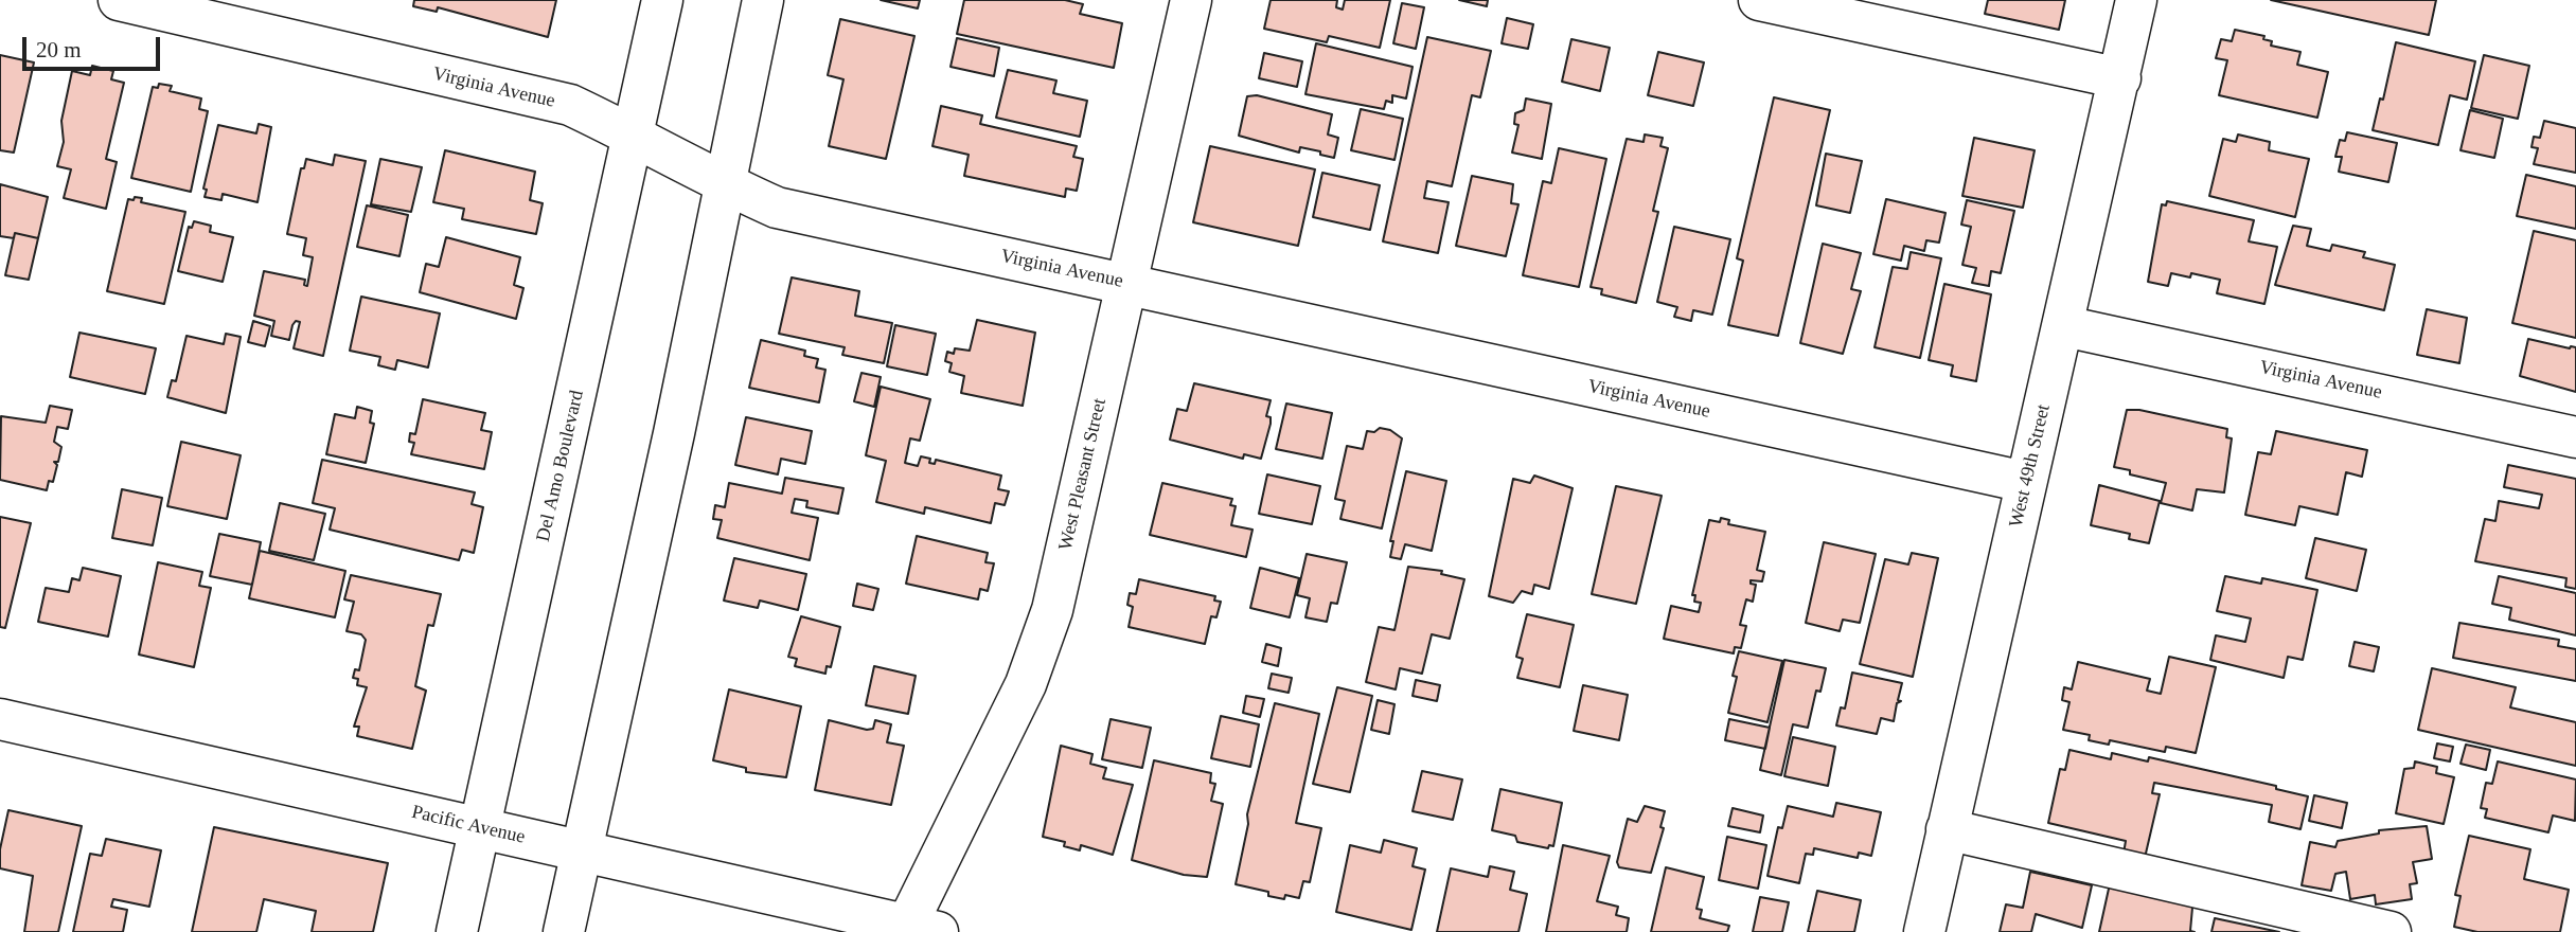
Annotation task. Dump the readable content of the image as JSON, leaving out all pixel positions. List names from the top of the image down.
{
  "streets": {
    "street": [
      "Virginia Avenue",
      "Del Amo Boulevard",
      "West 49th Street",
      "West Pleasant Street",
      "Pacific Avenue"
    ]
  },
  "crossings": [
    ["Virginia Avenue", "Del Amo Boulevard"],
    ["Virginia Avenue", "West 49th Street"],
    ["Virginia Avenue", "West Pleasant Street"],
    ["Del Amo Boulevard", "Pacific Avenue"],
    ["West Pleasant Street", "Pacific Avenue"]
  ],
  "scale_bar": "20 m"
}
